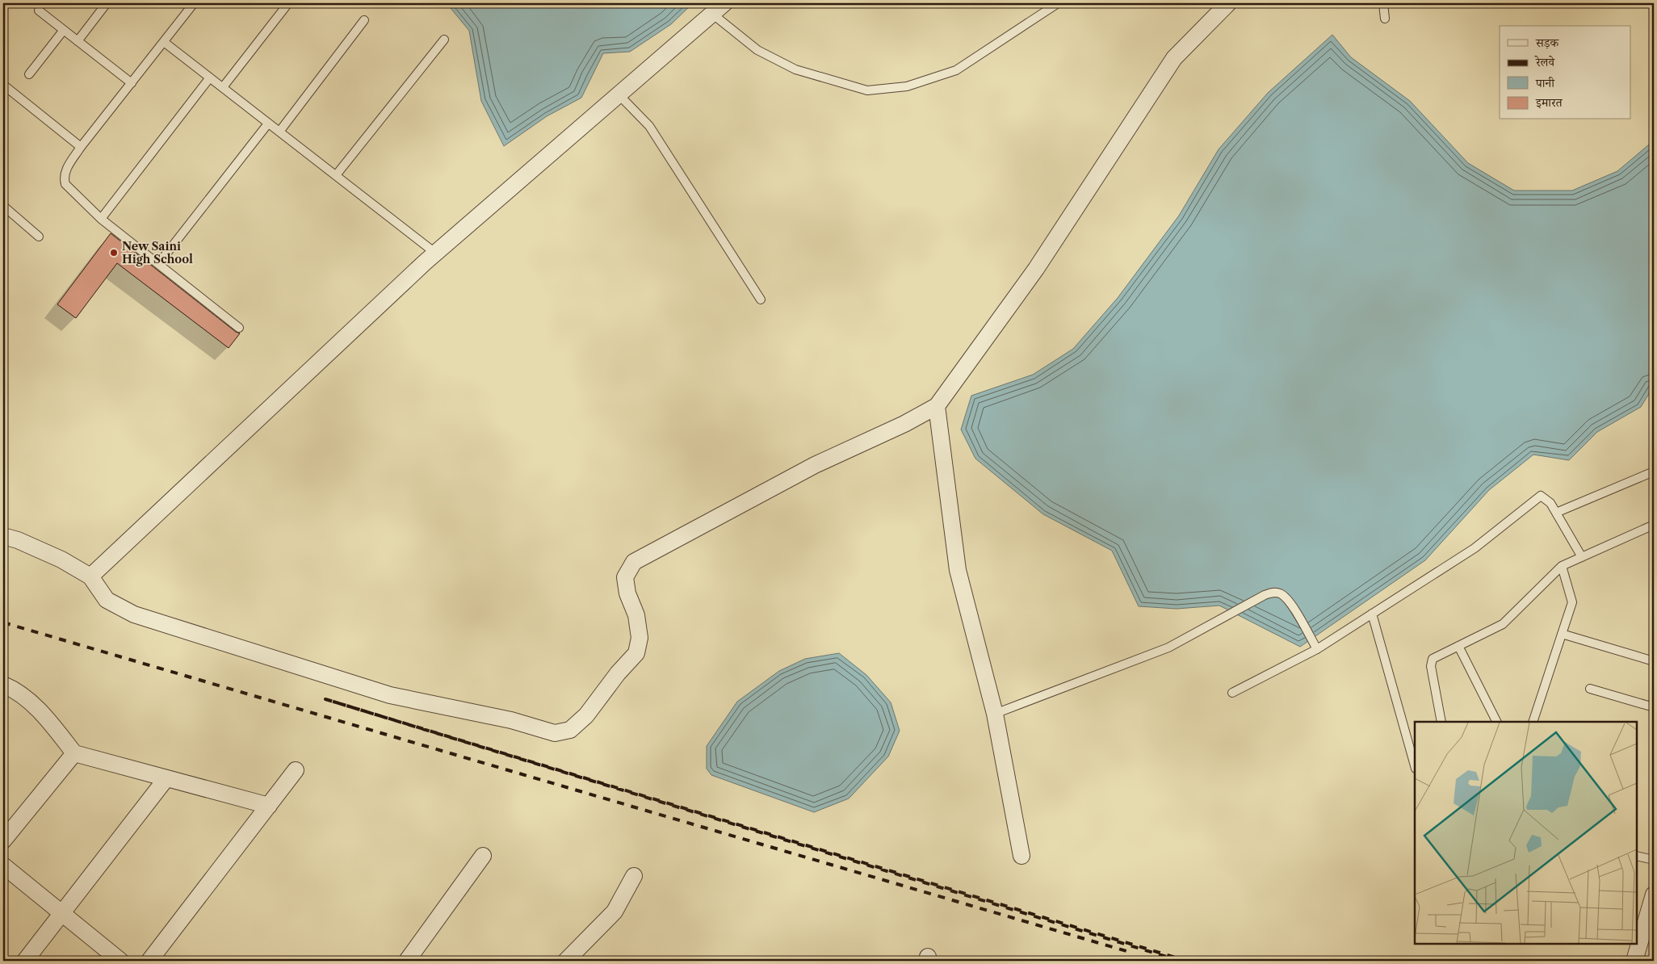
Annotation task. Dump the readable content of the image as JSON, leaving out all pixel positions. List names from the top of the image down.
{
  "places": ["New Saini High School"],
  "legend": [
    "सड़क",
    "रेलवे",
    "पानी",
    "इमारत"
  ]
}
